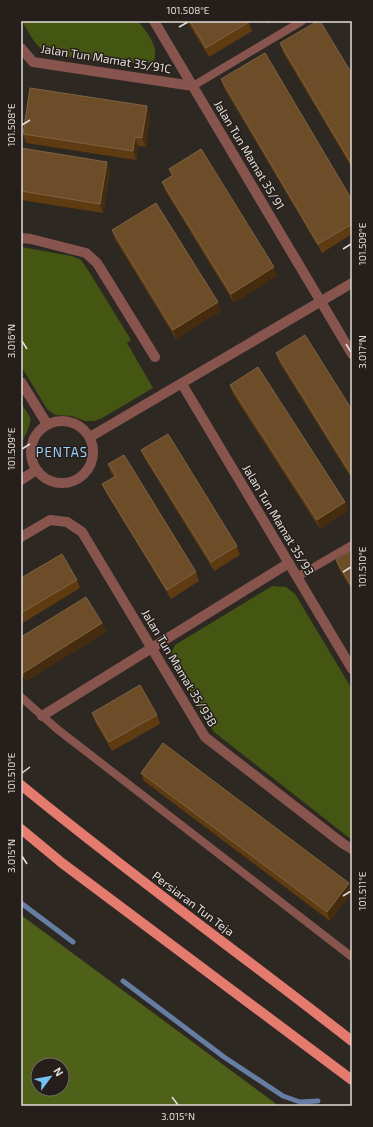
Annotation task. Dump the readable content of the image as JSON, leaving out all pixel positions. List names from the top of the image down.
{
  "streets": {
    "main road": ["Persiaran Tun Teja"],
    "street": [
      "Jalan Tun Mamat 35/91C",
      "Jalan Tun Mamat 35/91",
      "Jalan Tun Mamat 35/93",
      "Jalan Tun Mamat 35/93B"
    ]
  },
  "crossings": [
    ["Jalan Tun Mamat 35/91C", "Jalan Tun Mamat 35/91"]
  ],
  "districts": ["PENTAS"],
  "north": "top right",
  "coordinates": [
    "101.508°E",
    "101.509°E",
    "3.016°N",
    "3.017°N",
    "101.510°E",
    "3.015°N",
    "101.511°E"
  ]
}
